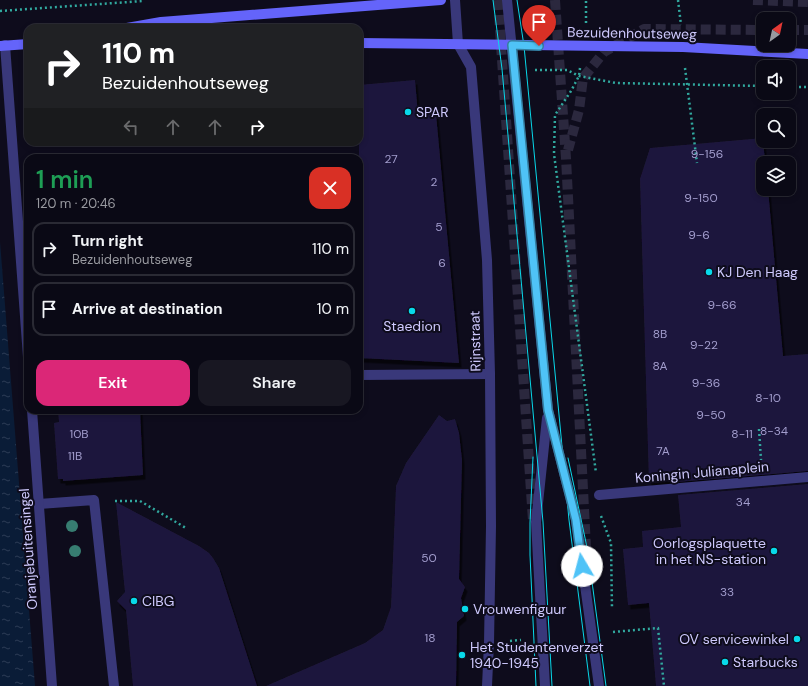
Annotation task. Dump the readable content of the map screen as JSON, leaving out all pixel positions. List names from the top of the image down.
{
  "streets": {
    "street": [
      "Bezuidenhoutseweg",
      "Rijnstraat",
      "Koningin Julianaplein",
      "Oranjebuitensingel"
    ]
  },
  "crossings": [
    ["Bezuidenhoutseweg", "Rijnstraat"]
  ],
  "places": [
    "SPAR",
    "KJ Den Haag",
    "Staedion",
    "Oorlogsplaquette in het NS-station",
    "CIBG",
    "Vrouwenfiguur",
    "OV servicewinkel",
    "Het Studentenverzet 1940-1945",
    "Starbucks"
  ],
  "house_numbers": [
    "9-156",
    "27",
    "2",
    "9-150",
    "5",
    "9-6",
    "6",
    "9-66",
    "8B",
    "9-22",
    "8A",
    "9-36",
    "8-10",
    "9-50",
    "8-34",
    "10B",
    "8-11",
    "7A",
    "11B",
    "34",
    "50",
    "33",
    "18"
  ],
  "north": "top right",
  "page": {
    "turn": ["110 m", "Bezuidenhoutseweg"],
    "heading": ["1 min", "120 m · 20:46"],
    "list": [
      {
        "name": "Turn right",
        "note": "Bezuidenhoutseweg",
        "value": "110 m"
      },
      {
        "name": "Arrive at destination",
        "value": "10 m"
      }
    ],
    "buttons": ["Exit", "Share"]
  }
}
